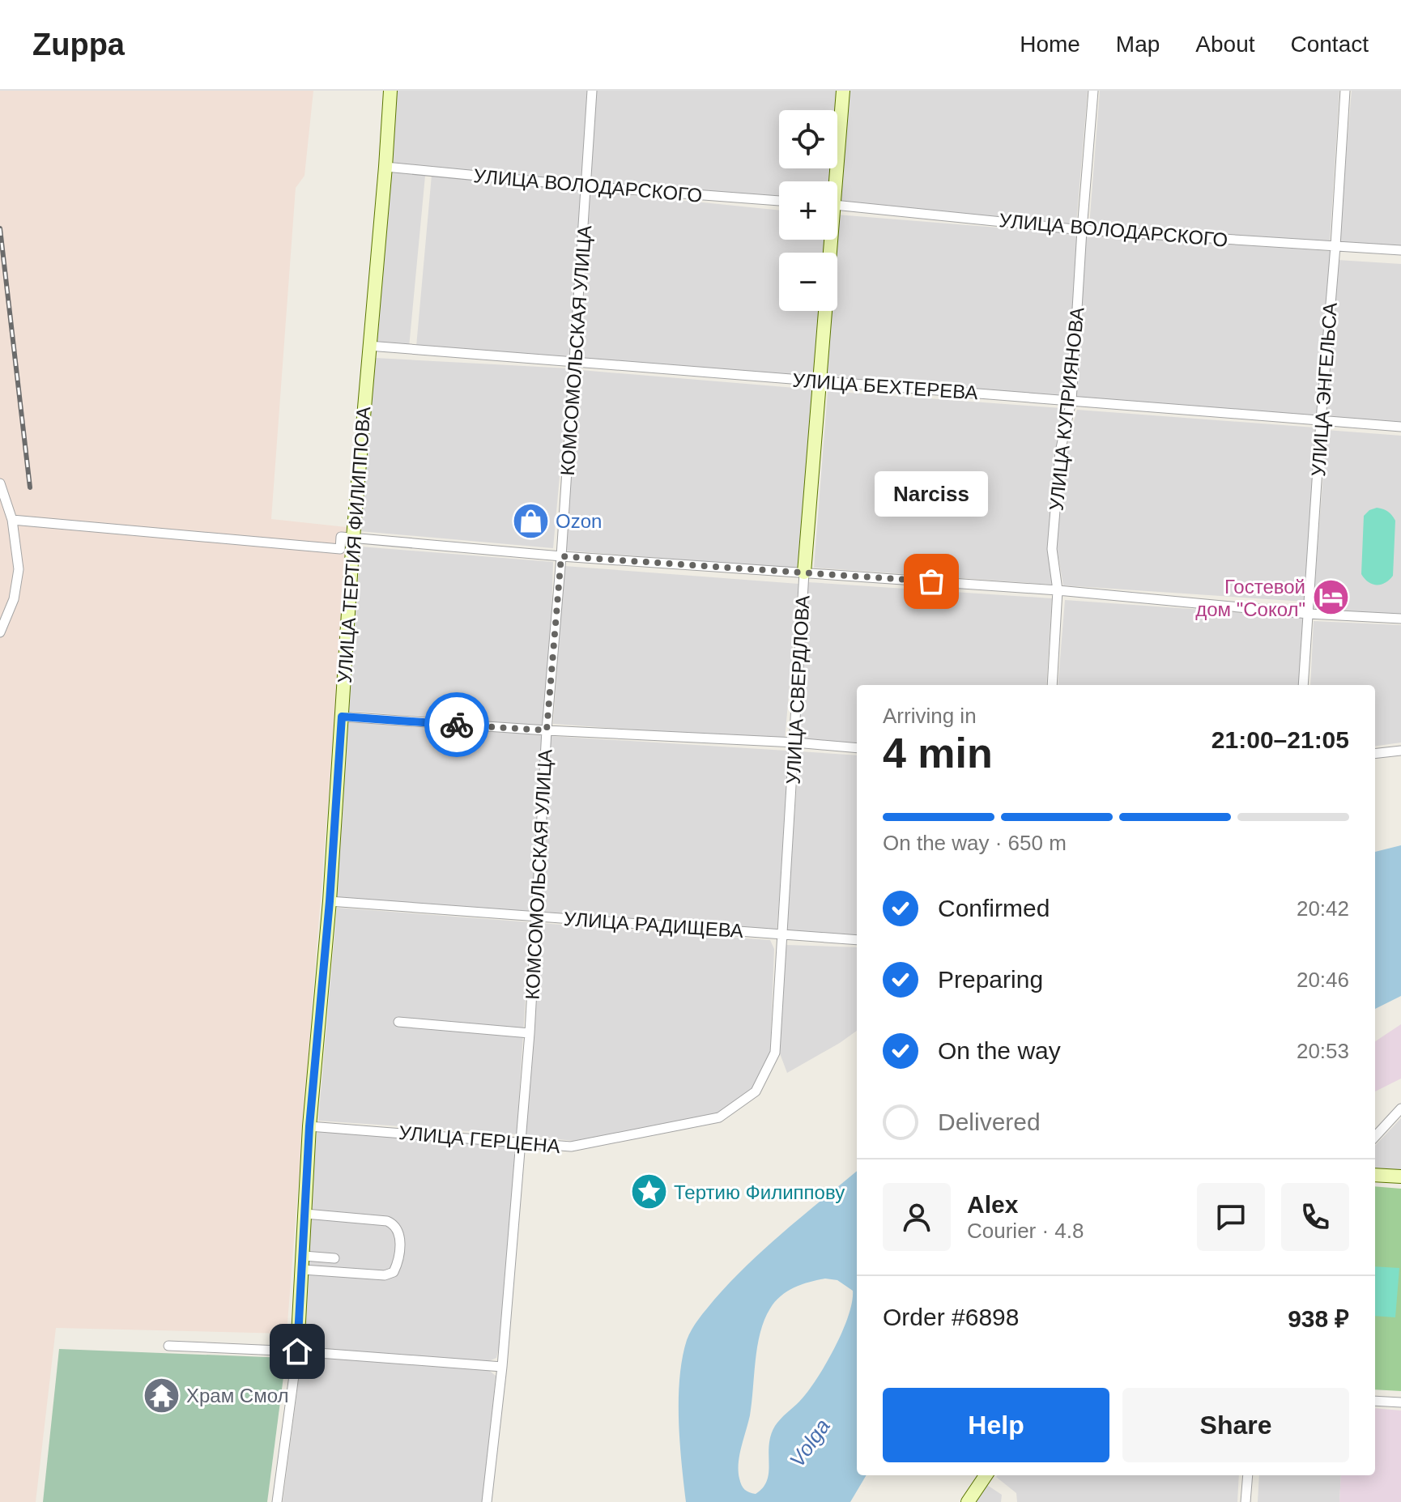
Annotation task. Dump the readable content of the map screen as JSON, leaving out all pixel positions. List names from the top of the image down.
{
  "streets": {
    "street": [
      "УЛИЦА ВОЛОДАРСКОГО",
      "КОМСОМОЛЬСКАЯ УЛИЦА",
      "УЛИЦА БЕХТЕРЕВА",
      "УЛИЦА ЭНГЕЛЬСА",
      "УЛИЦА КУПРИЯНОВА",
      "УЛИЦА ТЕРТИЯ ФИЛИППОВА",
      "УЛИЦА СВЕРДЛОВА",
      "УЛИЦА РАДИЩЕВА",
      "УЛИЦА ГЕРЦЕНА"
    ]
  },
  "crossings": [
    ["УЛИЦА ВОЛОДАРСКОГО", "КОМСОМОЛЬСКАЯ УЛИЦА"],
    ["УЛИЦА ВОЛОДАРСКОГО", "УЛИЦА ЭНГЕЛЬСА"],
    ["УЛИЦА ВОЛОДАРСКОГО", "УЛИЦА КУПРИЯНОВА"],
    ["УЛИЦА ВОЛОДАРСКОГО", "УЛИЦА ТЕРТИЯ ФИЛИППОВА"],
    ["КОМСОМОЛЬСКАЯ УЛИЦА", "УЛИЦА БЕХТЕРЕВА"],
    ["КОМСОМОЛЬСКАЯ УЛИЦА", "УЛИЦА РАДИЩЕВА"],
    ["КОМСОМОЛЬСКАЯ УЛИЦА", "УЛИЦА ГЕРЦЕНА"],
    ["УЛИЦА БЕХТЕРЕВА", "УЛИЦА ЭНГЕЛЬСА"],
    ["УЛИЦА БЕХТЕРЕВА", "УЛИЦА КУПРИЯНОВА"],
    ["УЛИЦА БЕХТЕРЕВА", "УЛИЦА ТЕРТИЯ ФИЛИППОВА"],
    ["УЛИЦА БЕХТЕРЕВА", "УЛИЦА СВЕРДЛОВА"],
    ["УЛИЦА ТЕРТИЯ ФИЛИППОВА", "УЛИЦА РАДИЩЕВА"],
    ["УЛИЦА ТЕРТИЯ ФИЛИППОВА", "УЛИЦА ГЕРЦЕНА"],
    ["УЛИЦА СВЕРДЛОВА", "УЛИЦА РАДИЩЕВА"],
    ["УЛИЦА СВЕРДЛОВА", "УЛИЦА ГЕРЦЕНА"]
  ],
  "water": ["Volga"],
  "places": {
    "shop": ["Ozon"],
    "other": ["Narciss"],
    "hotel": ["Гостевой дом \"Сокол\""],
    "place": ["Тертию Филиппову"],
    "temple": ["Храм Смол"]
  },
  "page": {
    "header": "Zuppa",
    "nav": [
      "Home",
      "Map",
      "About",
      "Contact"
    ],
    "map_buttons": ["+", "−"],
    "bubble": "Narciss",
    "heading": ["4 min", "Arriving in", "21:00–21:05"],
    "panel": [
      "Alex",
      "Courier · 4.8",
      "Order #6898",
      "938 ₽"
    ],
    "bar": "On the way · 650 m",
    "list": [
      ["Confirmed", "20:42"],
      ["Preparing", "20:46"],
      ["On the way", "20:53"],
      "Delivered"
    ],
    "buttons": ["Help", "Share"]
  }
}
